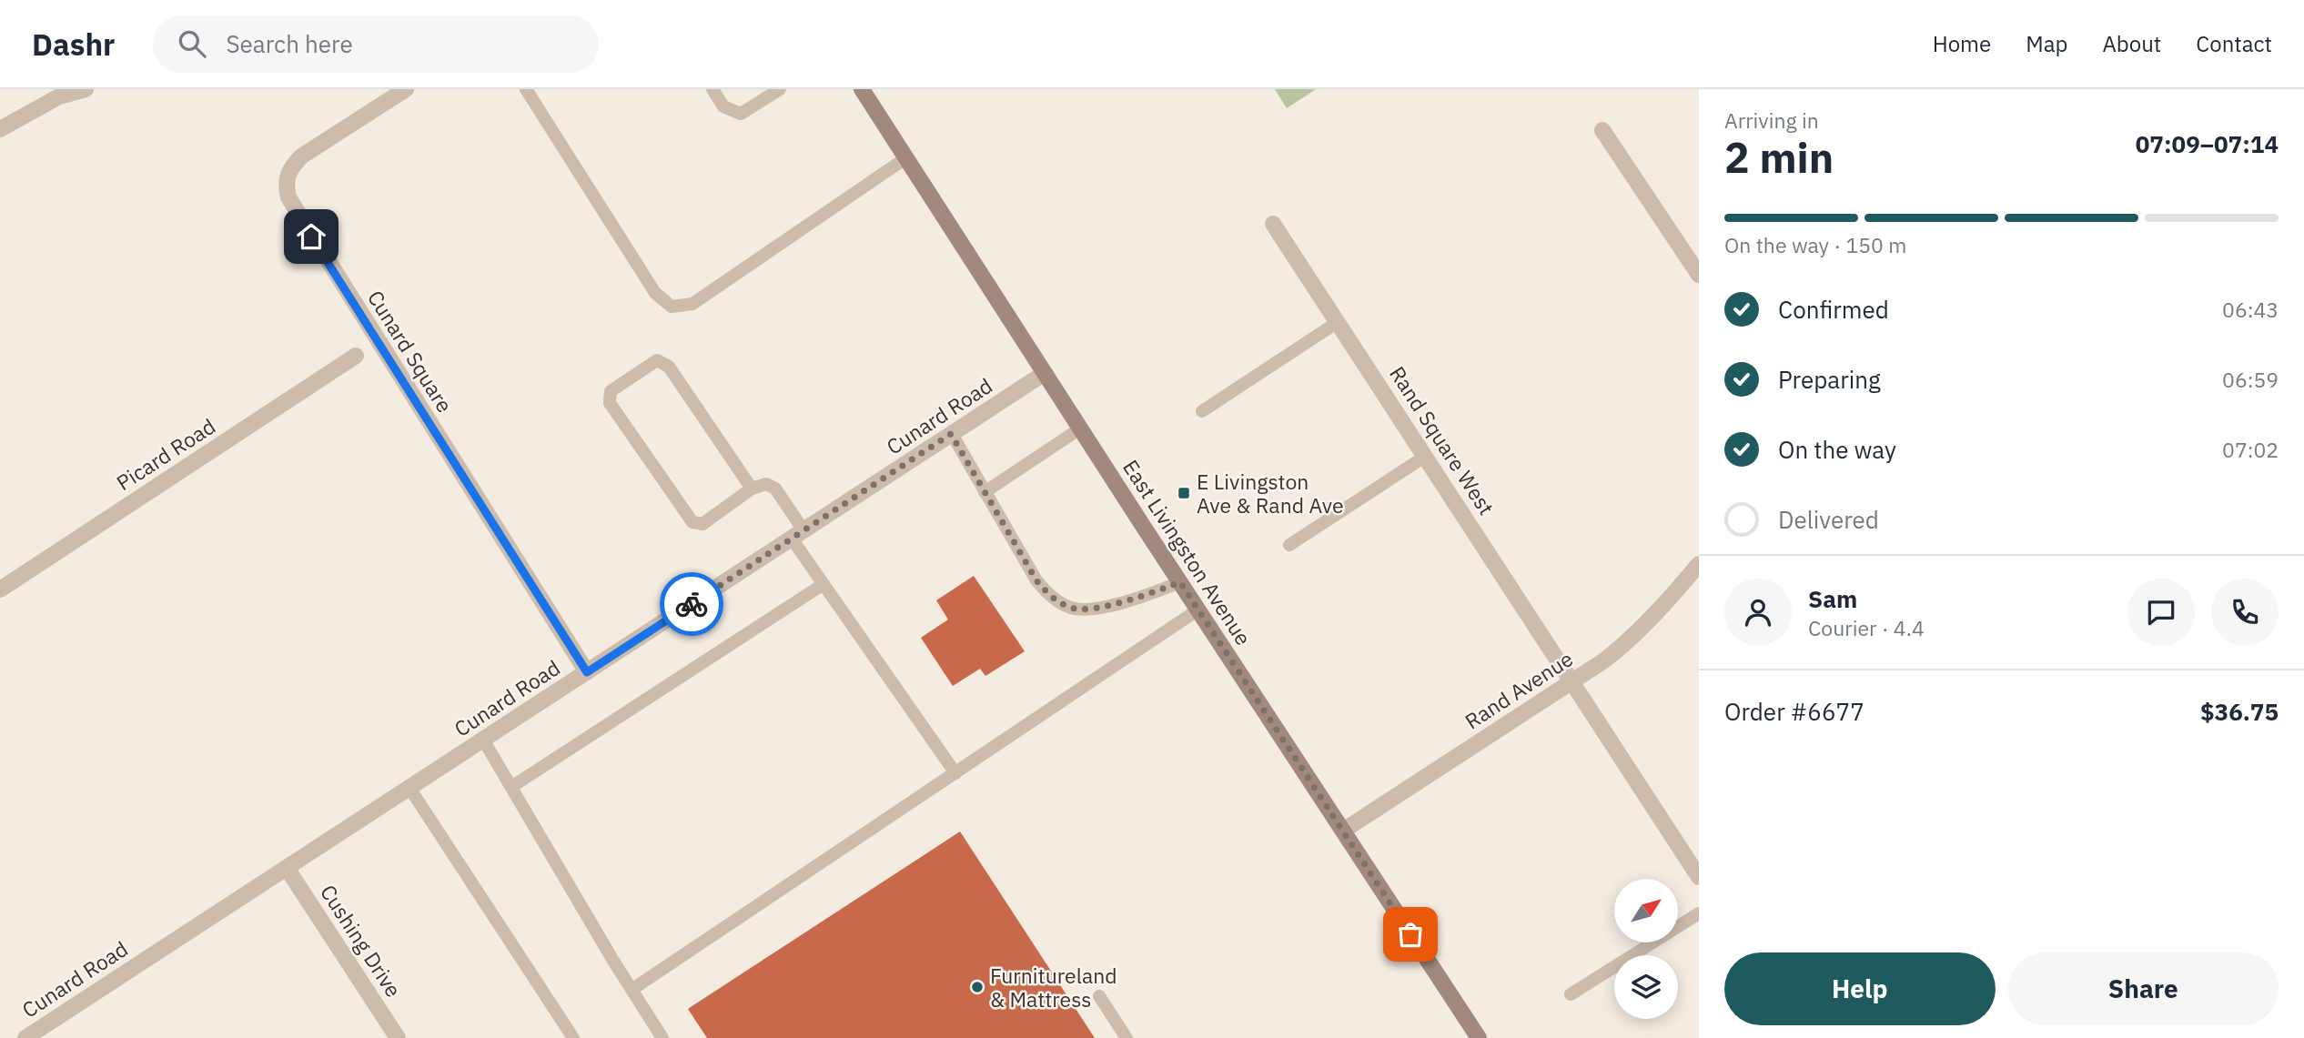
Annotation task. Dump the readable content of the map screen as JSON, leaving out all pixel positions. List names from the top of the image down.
{
  "streets": {
    "main road": ["East Livingston Avenue"],
    "street": [
      "Cunard Square",
      "Cunard Road",
      "Rand Square West",
      "Picard Road",
      "Rand Avenue",
      "Cushing Drive"
    ]
  },
  "crossings": [
    ["Cunard Square", "Cunard Road"],
    ["Cunard Road", "East Livingston Avenue"],
    ["Cunard Road", "Cushing Drive"],
    ["Rand Square West", "Rand Avenue"],
    ["East Livingston Avenue", "Rand Avenue"]
  ],
  "places": {
    "transit": ["E Livingston Ave & Rand Ave"],
    "other": ["Furnitureland & Mattress"]
  },
  "north": "top right",
  "page": {
    "header": "Dashr",
    "search": "Search here",
    "nav": [
      "Home",
      "Map",
      "About",
      "Contact"
    ],
    "heading": ["2 min", "Arriving in", "07:09–07:14"],
    "panel": [
      "Sam",
      "Courier · 4.4",
      "Order #6677",
      "$36.75"
    ],
    "bar": "On the way · 150 m",
    "list": [
      ["Confirmed", "06:43"],
      ["Preparing", "06:59"],
      ["On the way", "07:02"],
      "Delivered"
    ],
    "buttons": ["Help", "Share"]
  }
}
